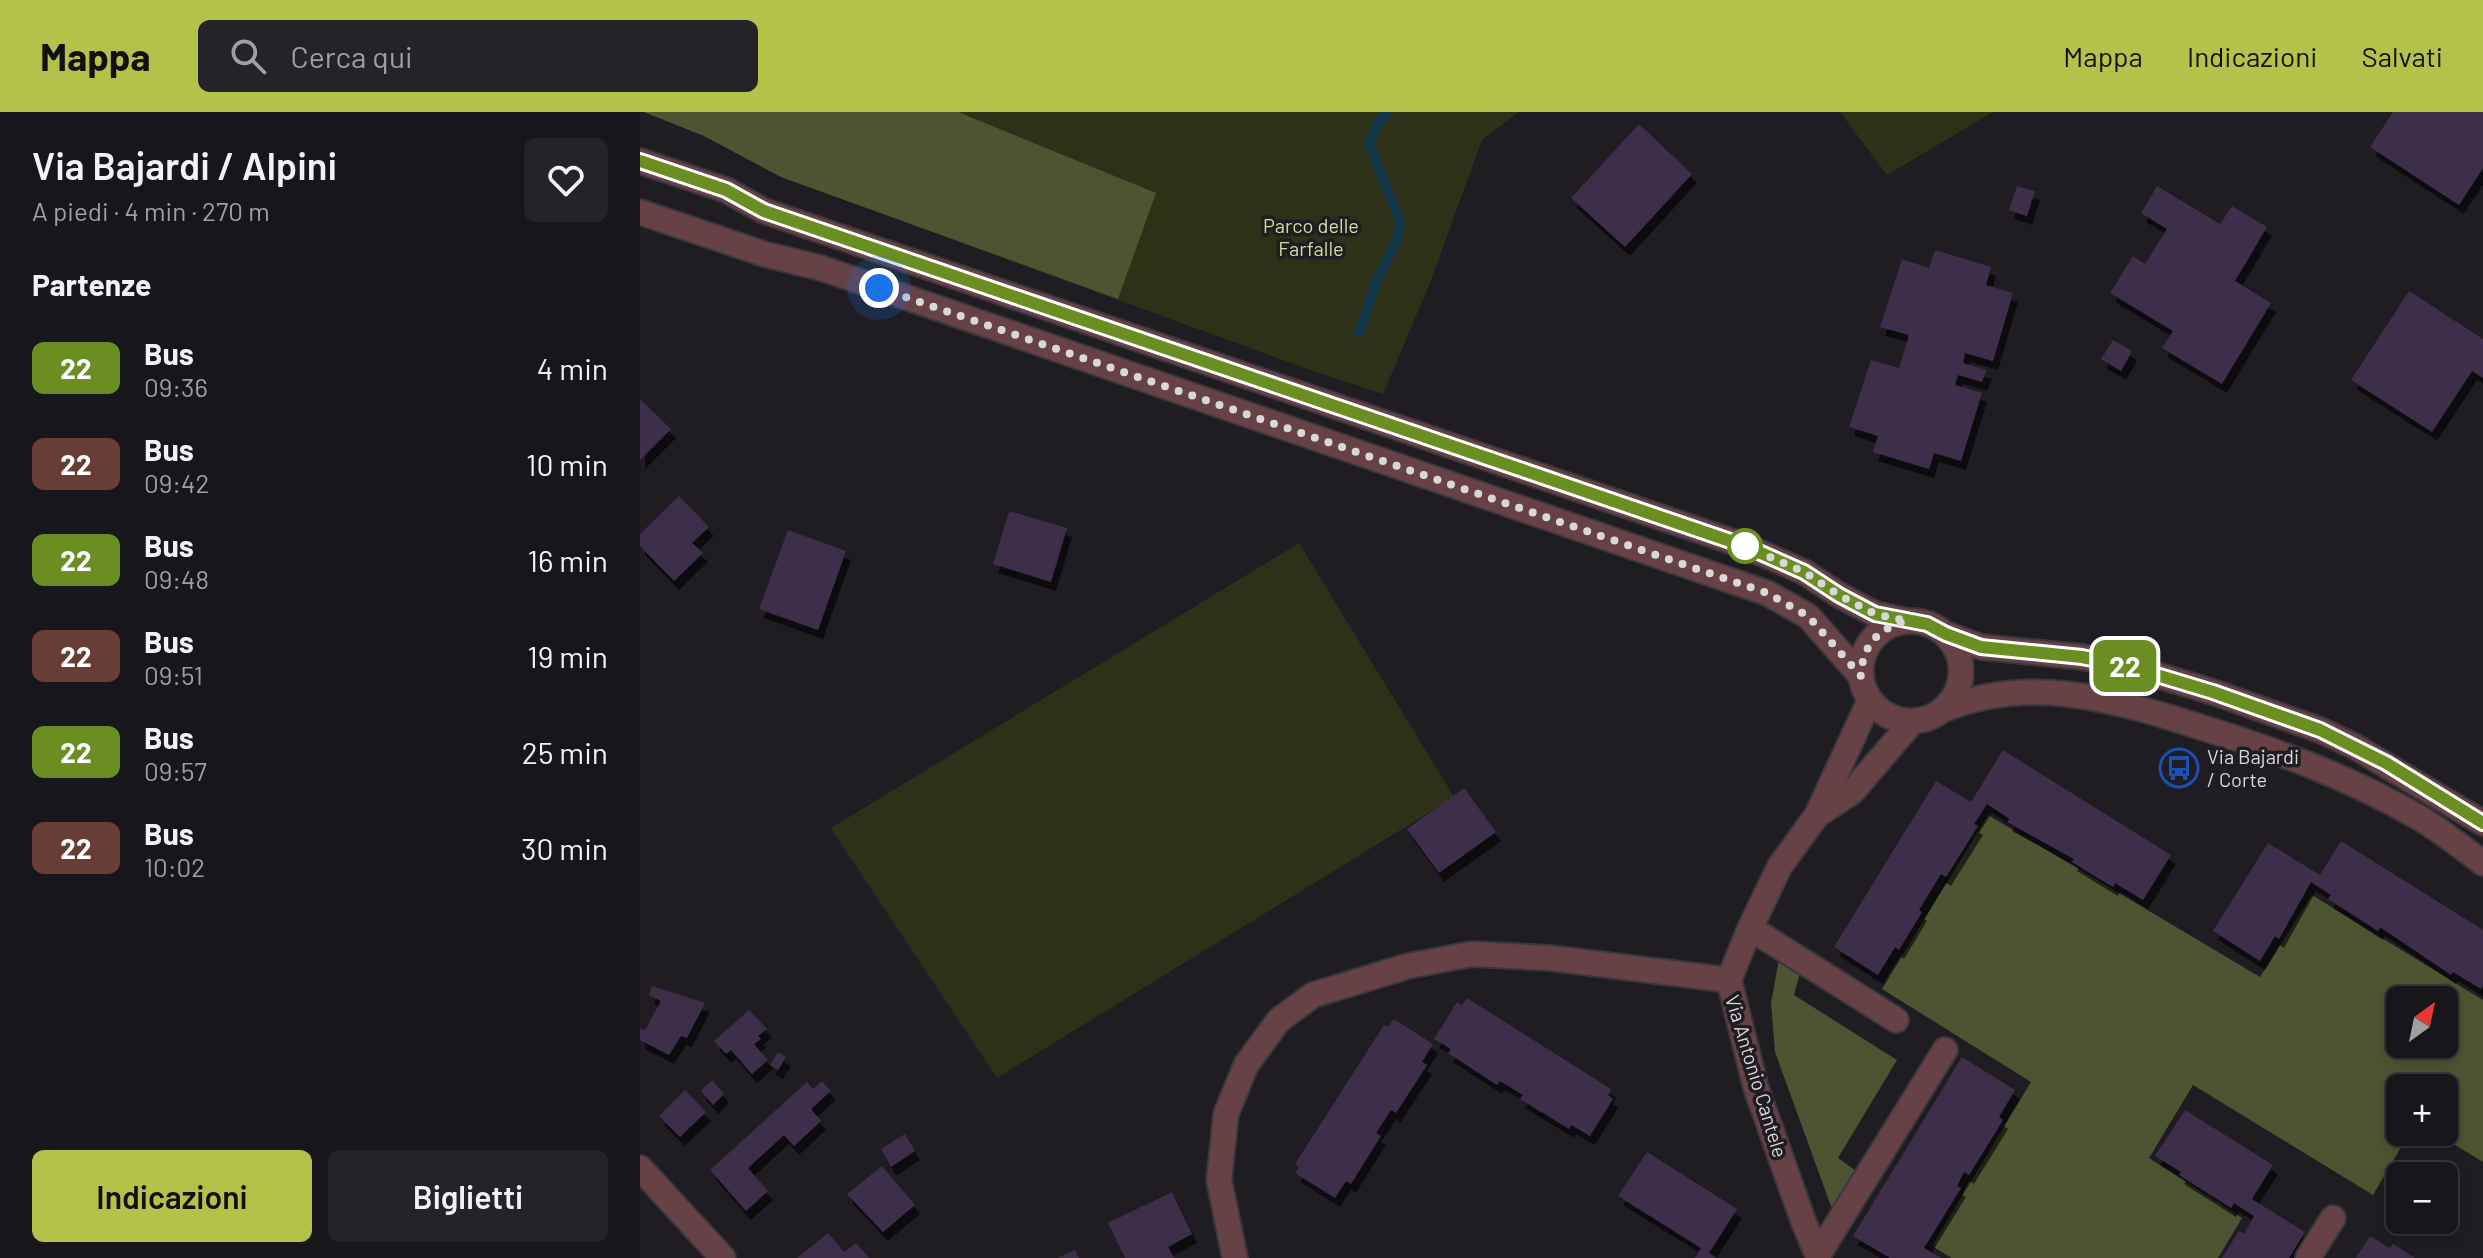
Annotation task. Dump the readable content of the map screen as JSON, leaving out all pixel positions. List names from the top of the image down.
{
  "streets": {
    "street": ["Via Antonio Cantele"]
  },
  "parks": ["Parco delle Farfalle"],
  "places": {
    "bus stop": ["Via Bajardi / Corte"]
  },
  "lines": ["bus line 22"],
  "north": "top right",
  "page": {
    "header": "Mappa",
    "search": "Cerca qui",
    "nav": ["Mappa", "Indicazioni", "Salvati"],
    "heading": [
      ["Via Bajardi / Alpini", "A piedi · 4 min · 270 m"],
      "Partenze"
    ],
    "on_map": "22",
    "list": [
      {
        "mark": "22",
        "name": "Bus",
        "note": "09:36",
        "value": "4 min"
      },
      {
        "mark": "22",
        "name": "Bus",
        "note": "09:42",
        "value": "10 min"
      },
      {
        "mark": "22",
        "name": "Bus",
        "note": "09:48",
        "value": "16 min"
      },
      {
        "mark": "22",
        "name": "Bus",
        "note": "09:51",
        "value": "19 min"
      },
      {
        "mark": "22",
        "name": "Bus",
        "note": "09:57",
        "value": "25 min"
      },
      {
        "mark": "22",
        "name": "Bus",
        "note": "10:02",
        "value": "30 min"
      }
    ],
    "map_buttons": ["+", "−"],
    "buttons": ["Indicazioni", "Biglietti"]
  }
}
